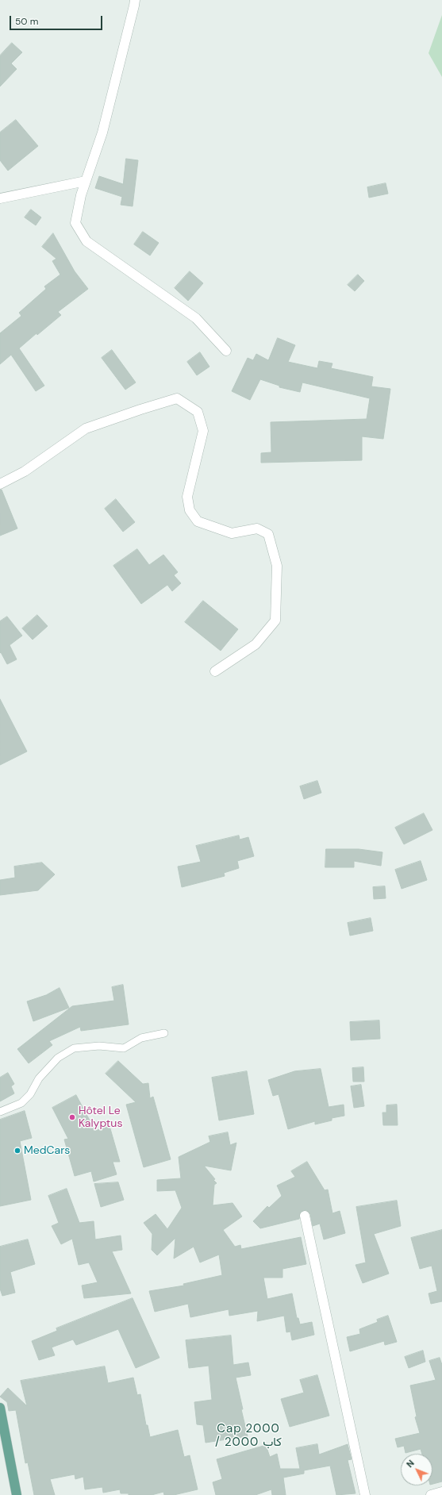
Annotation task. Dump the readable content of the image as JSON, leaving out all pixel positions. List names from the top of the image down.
{
  "districts": ["Cap 2000 / كاب 2000"],
  "places": ["Hôtel Le Kalyptus", "MedCars"],
  "scale_bar": "50 m",
  "north": "top left"
}
